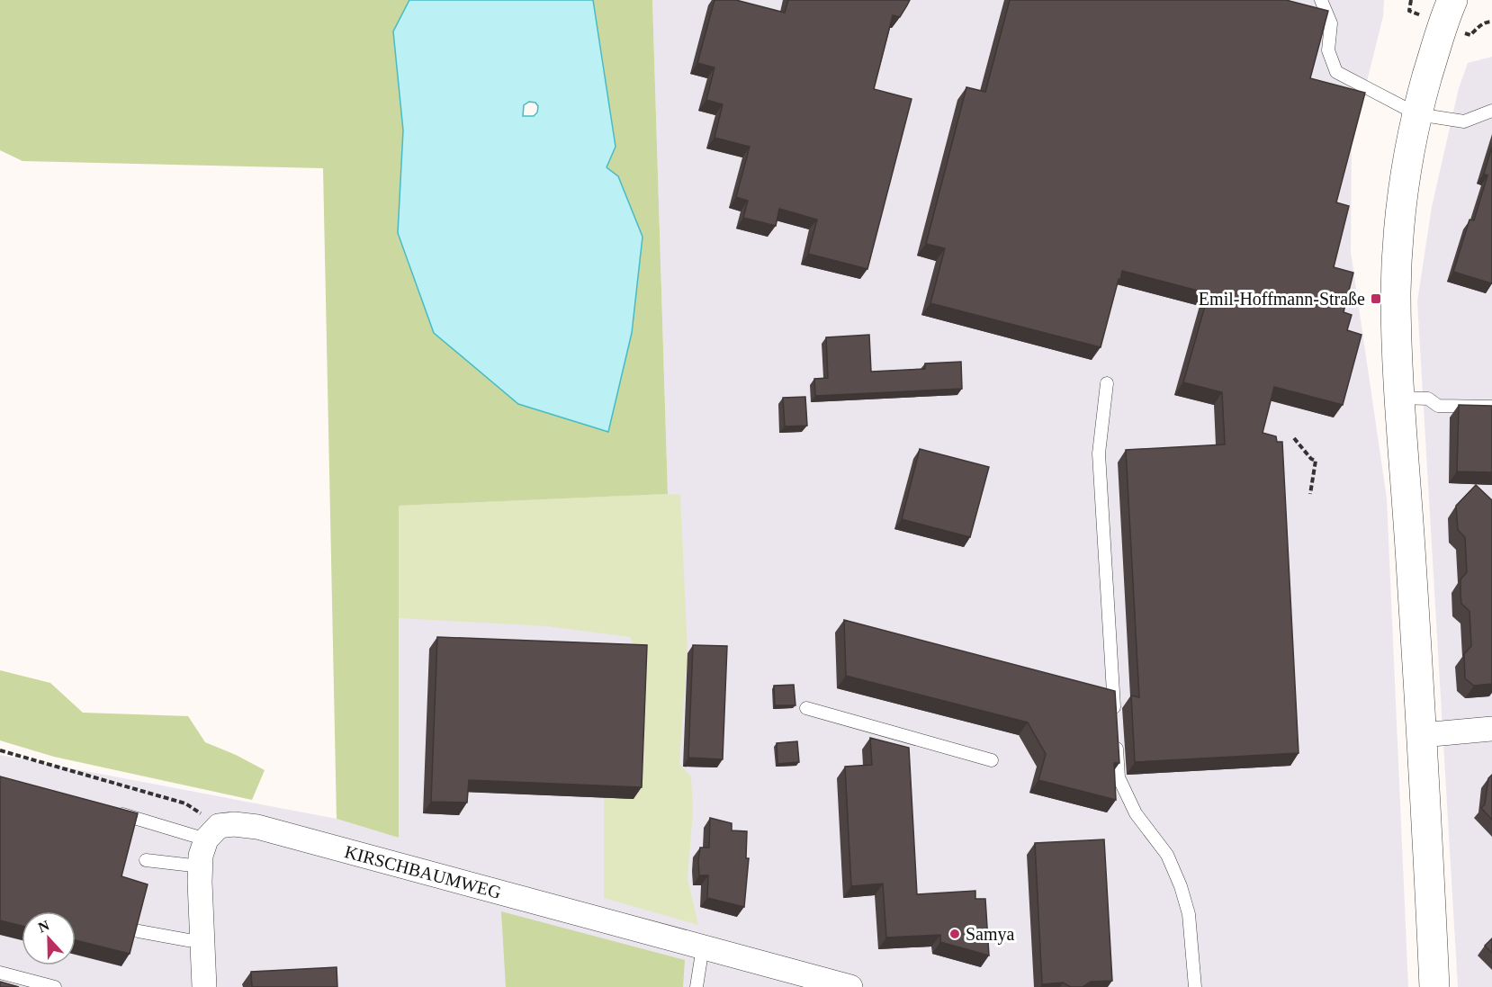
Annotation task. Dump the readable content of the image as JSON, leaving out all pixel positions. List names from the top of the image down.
{
  "streets": {
    "street": ["KIRSCHBAUMWEG"]
  },
  "places": {
    "transit": ["Emil-Hoffmann-Straße"],
    "other": ["Samya"]
  },
  "north": "top"
}
